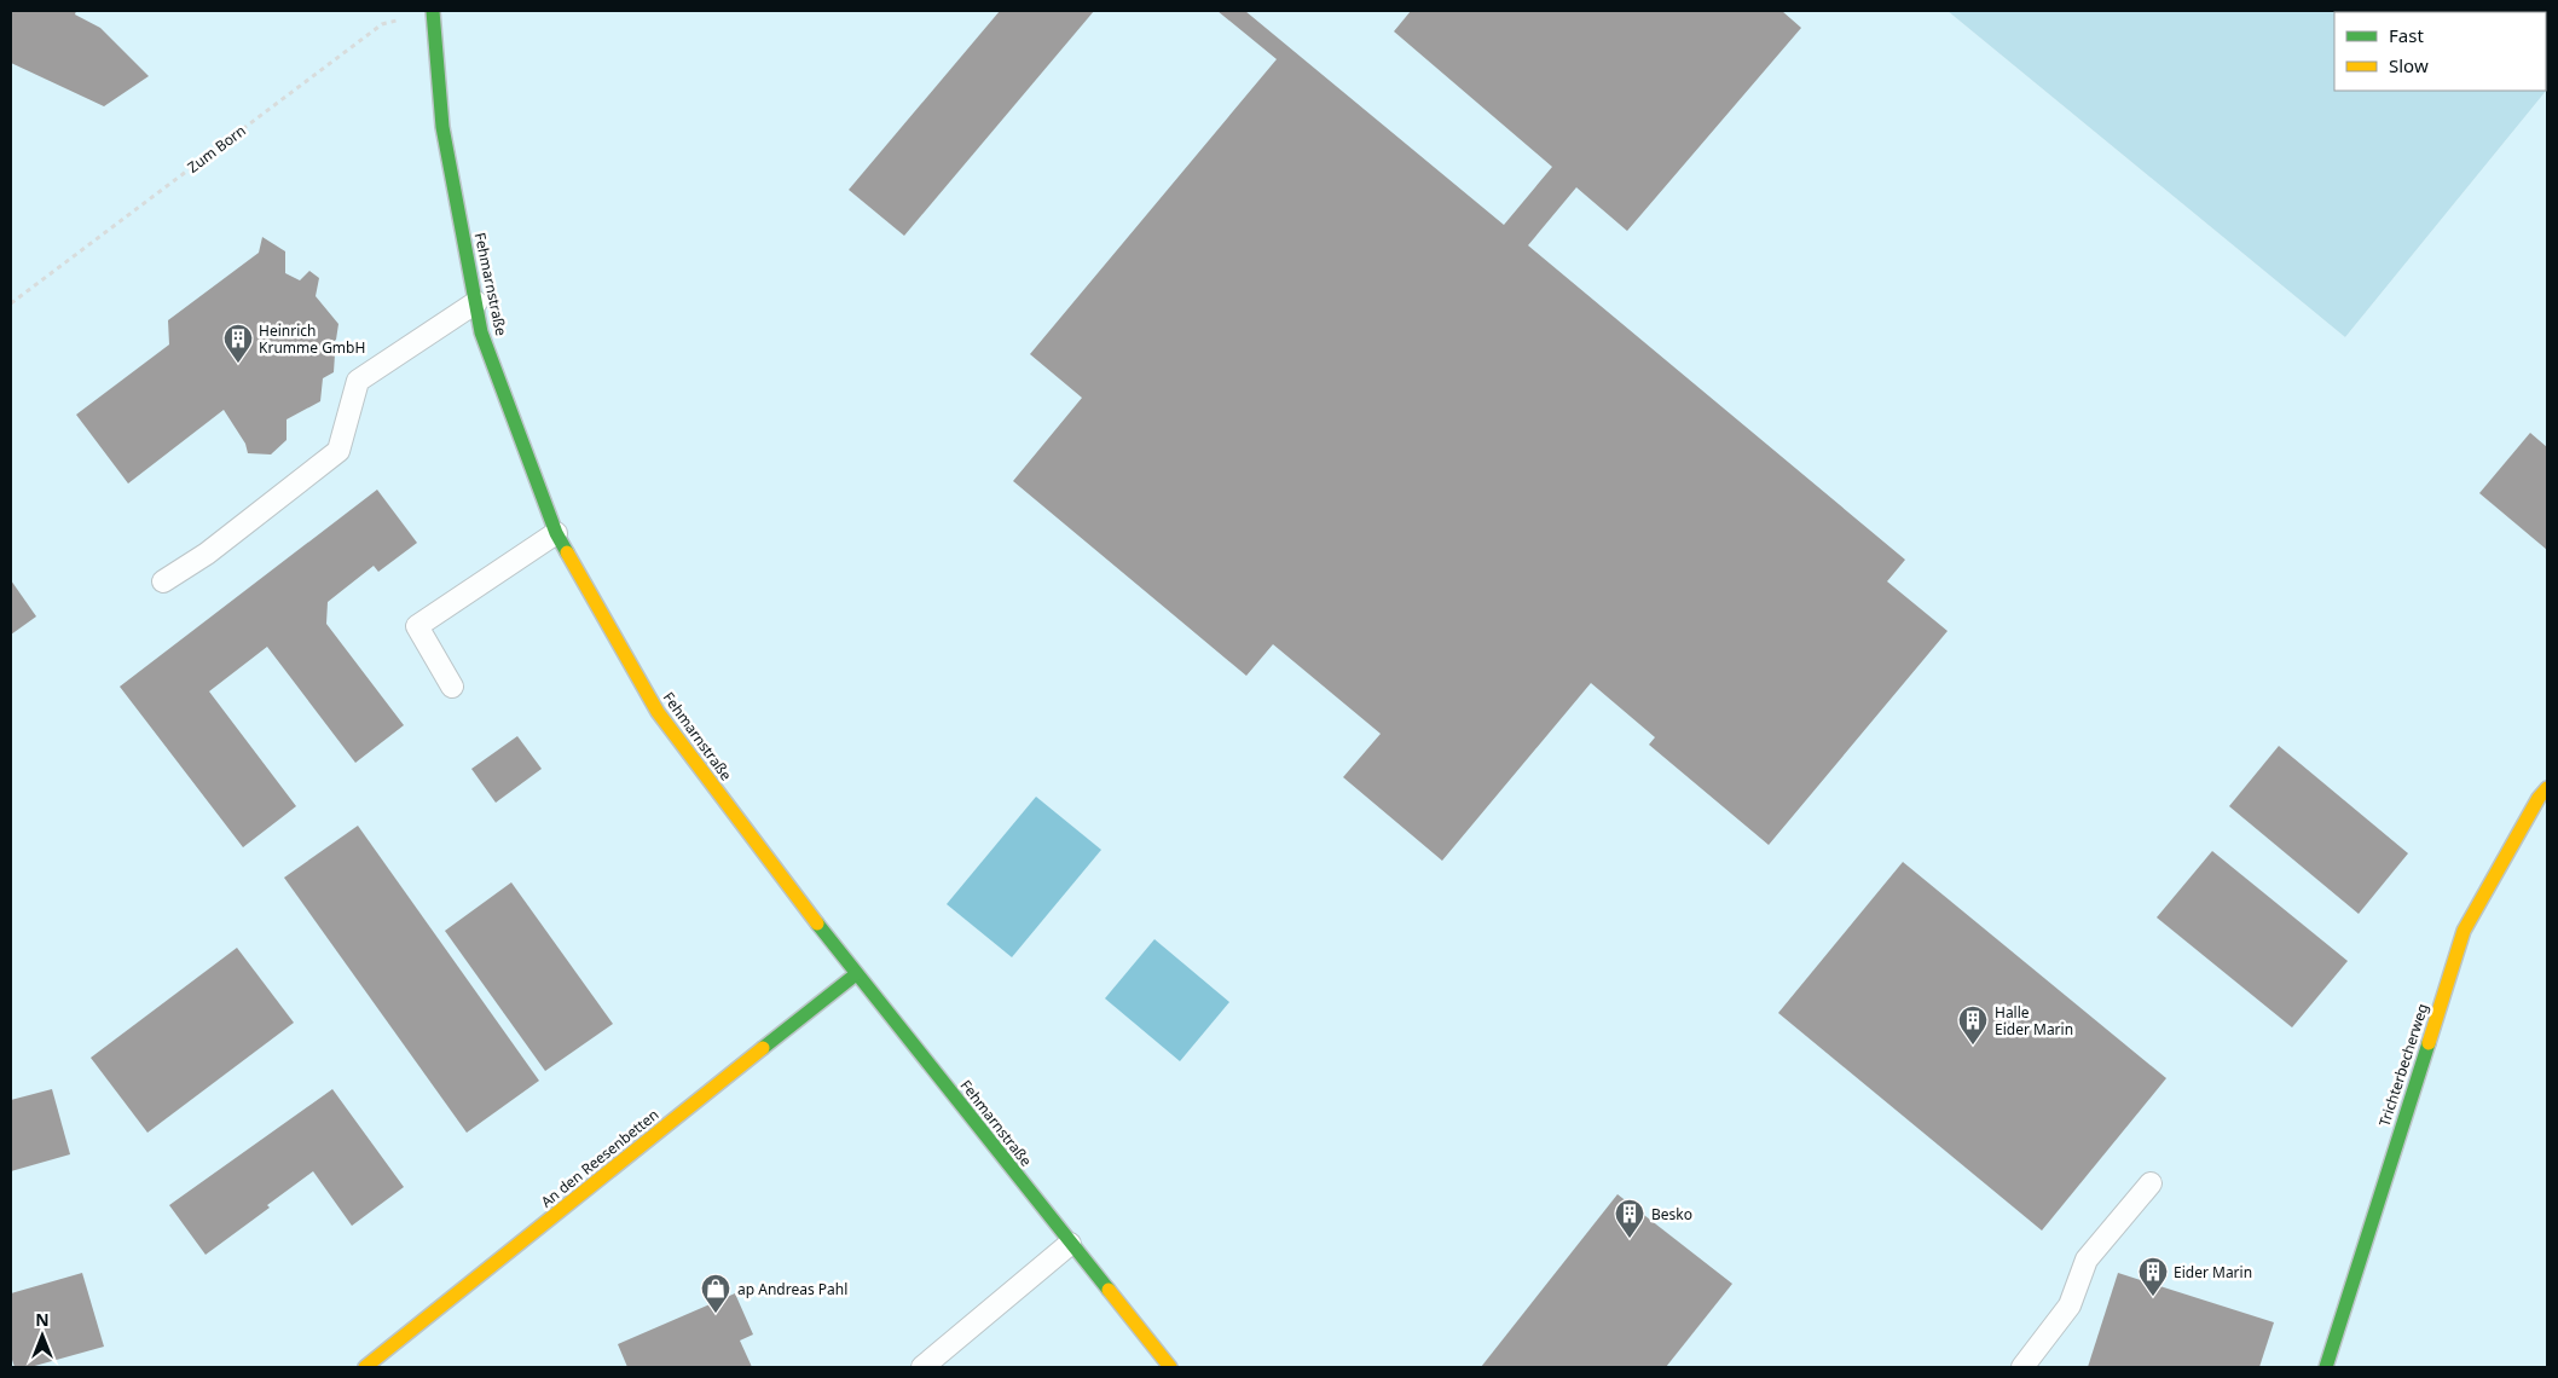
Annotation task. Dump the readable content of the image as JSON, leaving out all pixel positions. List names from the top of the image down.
{
  "streets": {
    "street": ["Fehmarnstraße", "Trichterbecherweg", "An den Reesenbetten"],
    "path": ["Zum Born"]
  },
  "crossings": [
    ["Zum Born", "Fehmarnstraße"],
    ["Fehmarnstraße", "An den Reesenbetten"]
  ],
  "places": {
    "building": [
      "Heinrich Krumme GmbH",
      "Halle Eider Marin",
      "Besko",
      "Eider Marin"
    ],
    "shop": ["ap Andreas Pahl"]
  },
  "legend": ["Fast", "Slow"],
  "north": "top"
}
